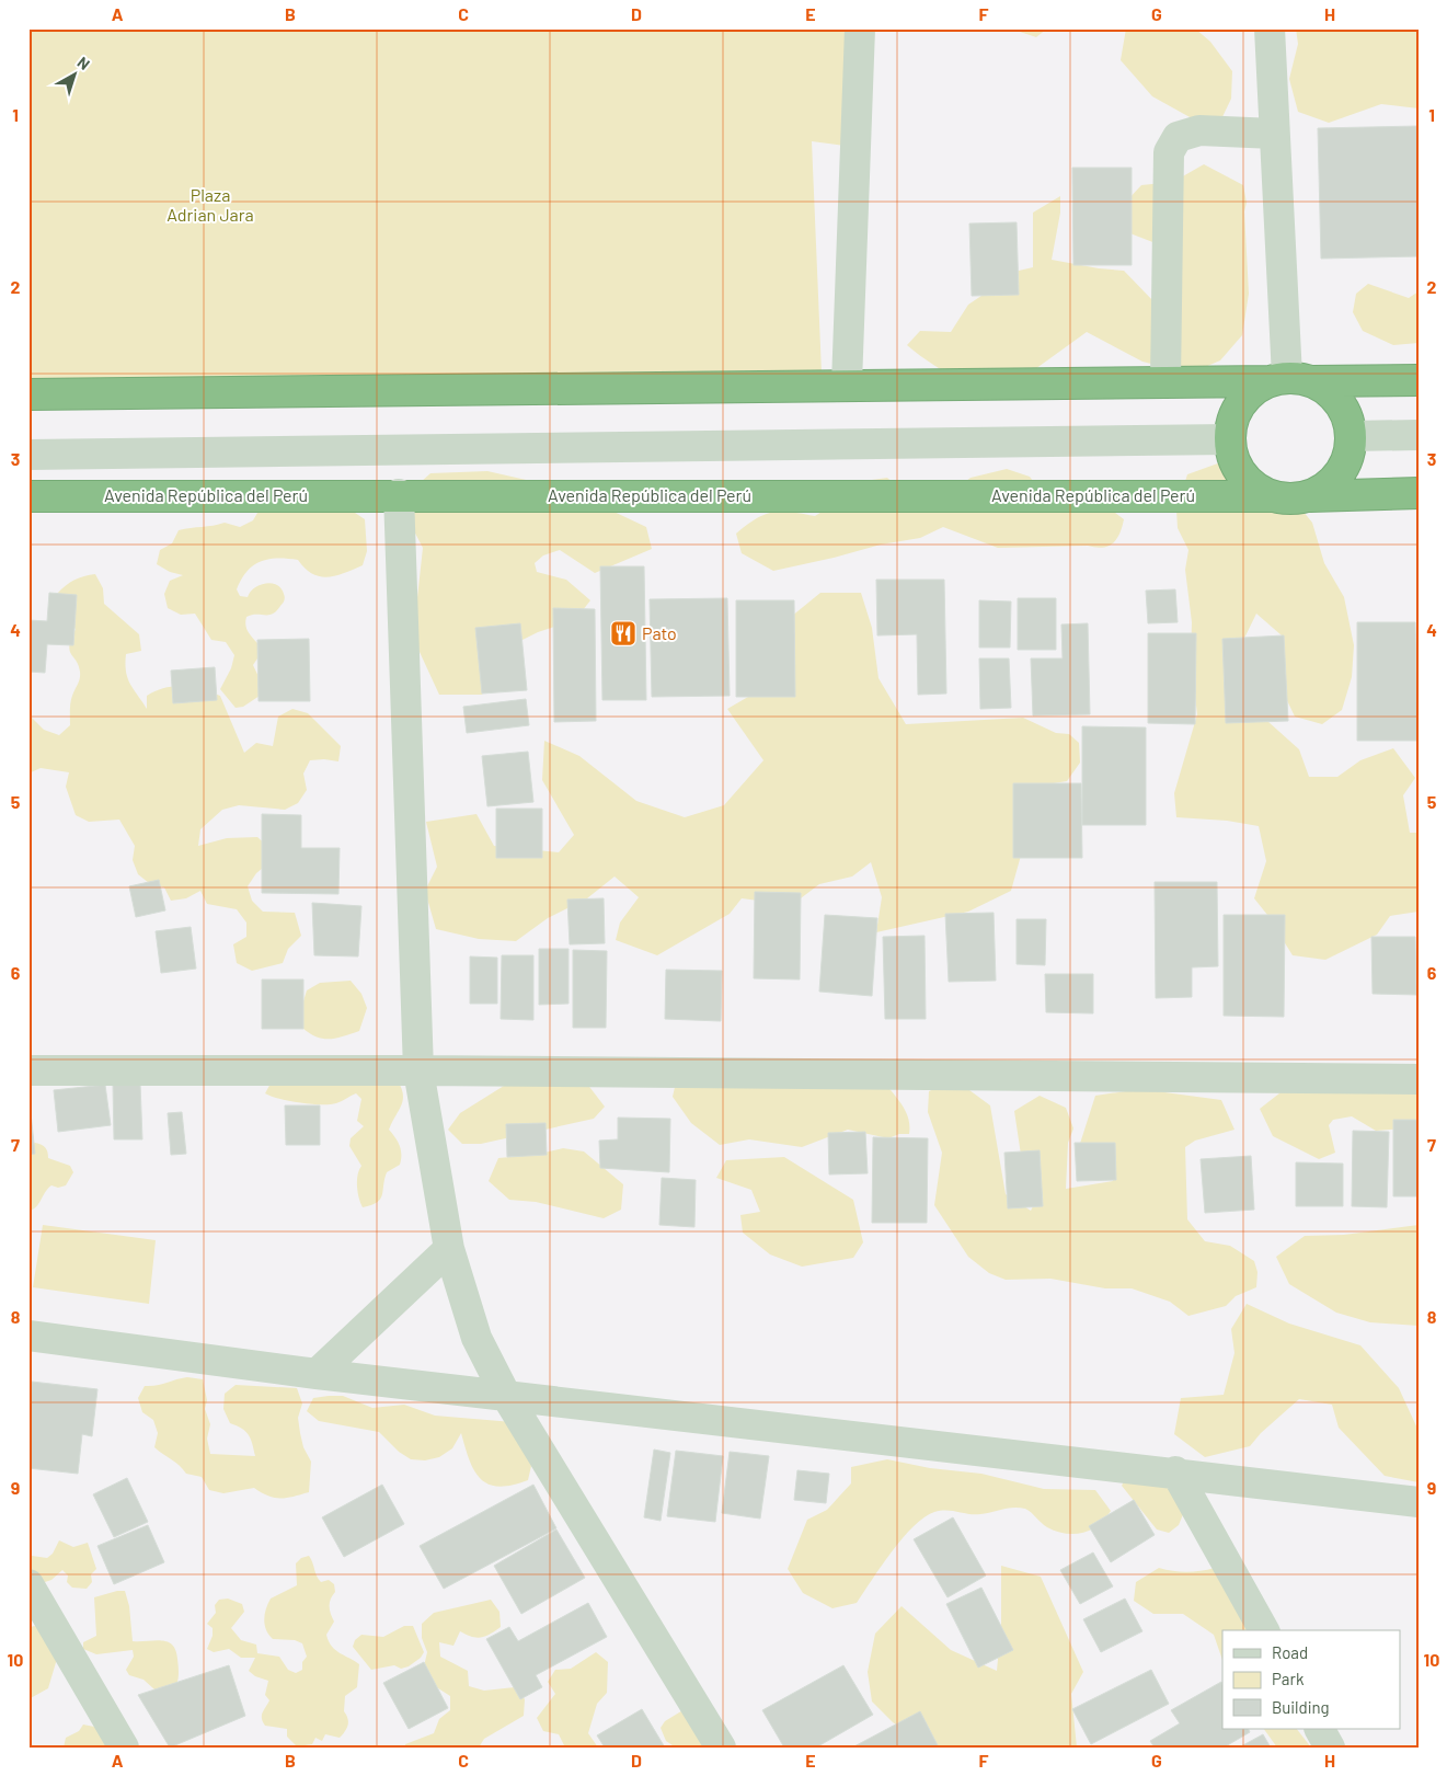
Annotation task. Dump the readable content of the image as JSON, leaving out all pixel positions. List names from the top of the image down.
{
  "streets": {
    "highway": ["Avenida República del Perú"]
  },
  "parks": ["Plaza Adrian Jara"],
  "places": {
    "restaurant": ["Pato"]
  },
  "legend": ["Road", "Park", "Building"],
  "north": "top right",
  "grid": {
    "columns": [
      "A",
      "B",
      "C",
      "D",
      "E",
      "F",
      "G",
      "H"
    ],
    "rows": [
      "1",
      "2",
      "3",
      "4",
      "5",
      "6",
      "7",
      "8",
      "9",
      "10"
    ]
  }
}
